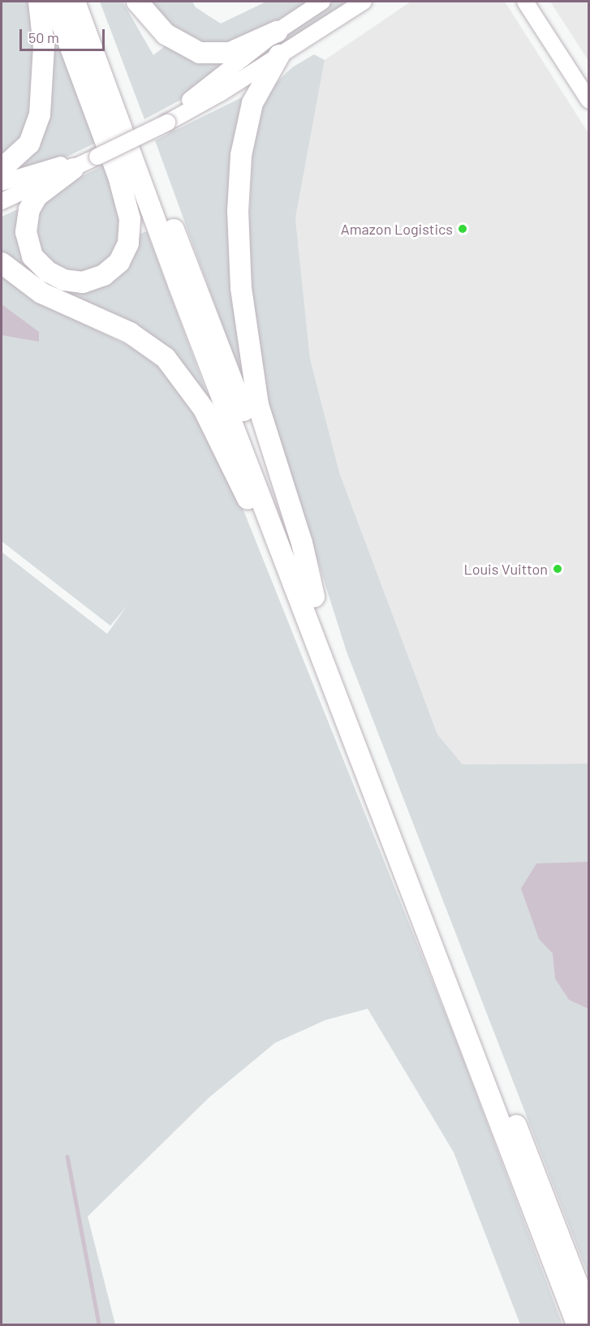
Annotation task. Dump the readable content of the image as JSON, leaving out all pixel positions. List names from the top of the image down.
{
  "places": ["Amazon Logistics", "Louis Vuitton"],
  "scale_bar": "50 m"
}
